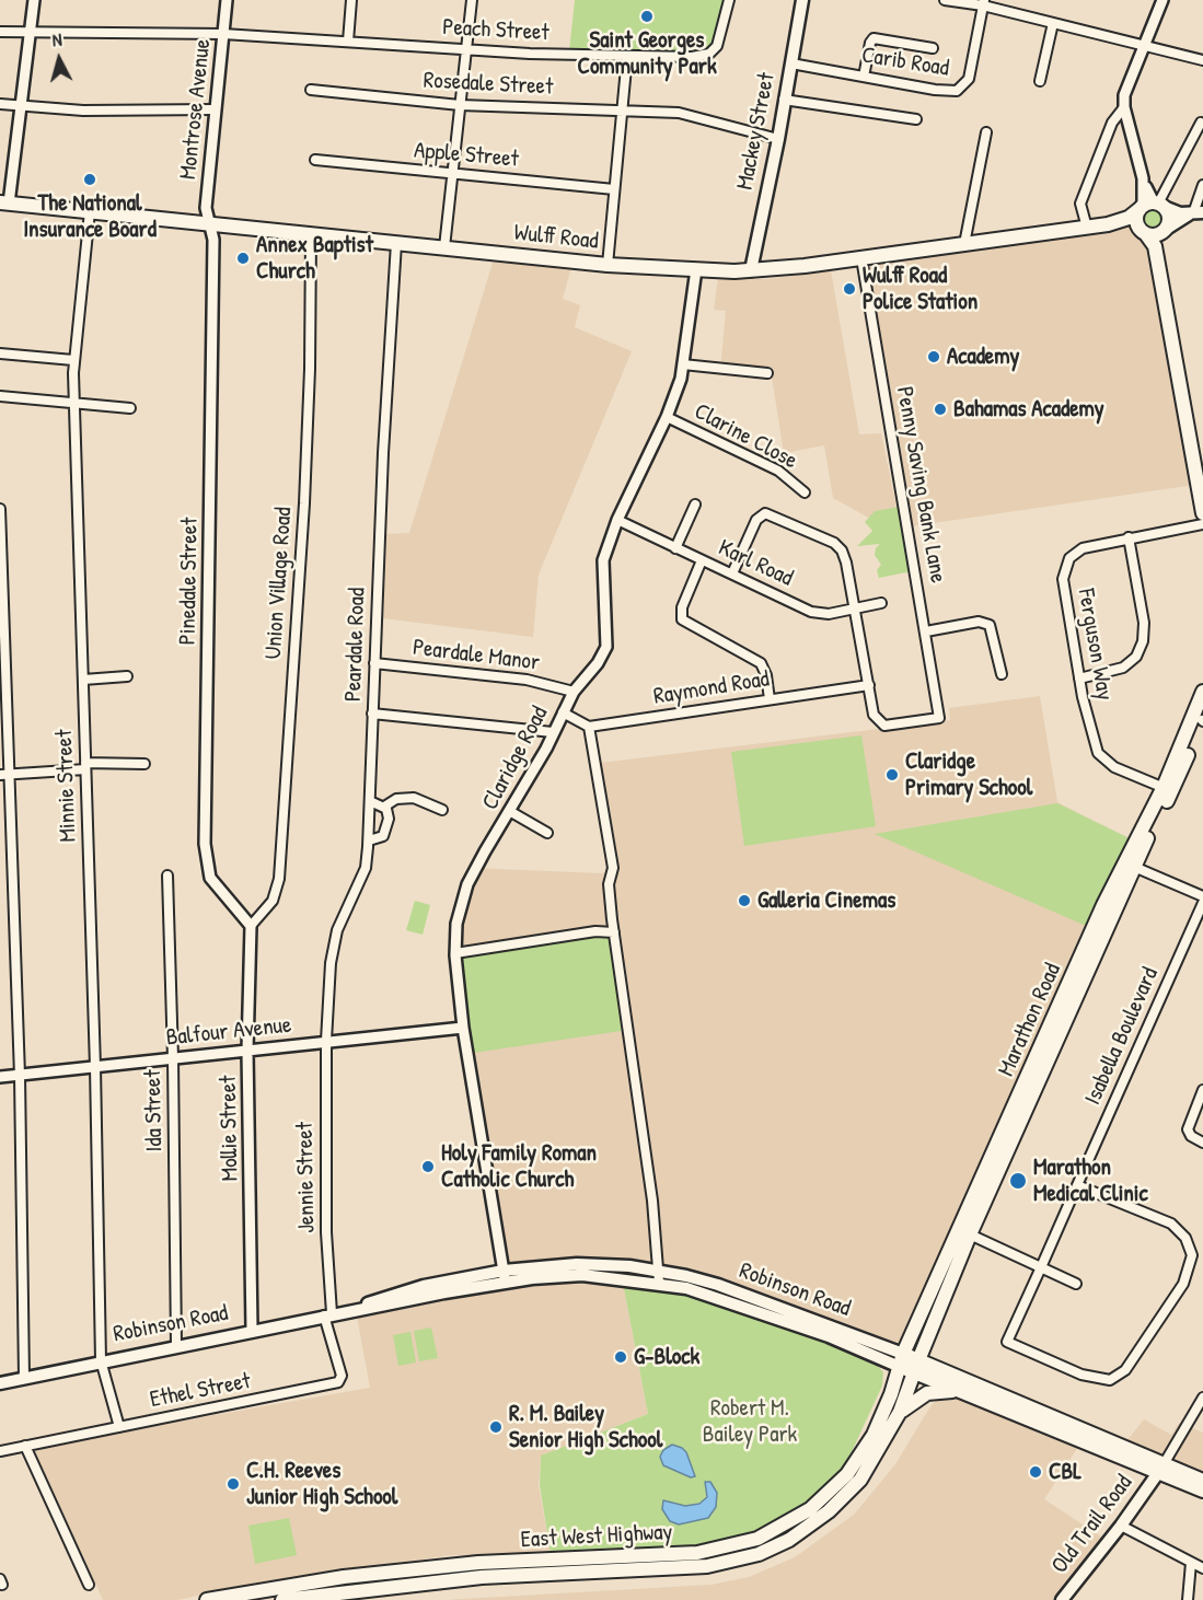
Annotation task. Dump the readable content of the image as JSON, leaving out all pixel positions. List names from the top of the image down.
{
  "streets": {
    "main road": [
      "Mackey Street",
      "Wulff Road",
      "Marathon Road",
      "Robinson Road",
      "Old Trail Road",
      "East West Highway"
    ],
    "street": [
      "Peach Street",
      "Carib Road",
      "Rosedale Street",
      "Montrose Avenue",
      "Apple Street",
      "Clarine Close",
      "Penny Saving Bank Lane",
      "Karl Road",
      "Pinedale Street",
      "Union Village Road",
      "Peardale Road",
      "Ferguson Way",
      "Peardale Manor",
      "Raymond Road",
      "Claridge Road",
      "Minnie Street",
      "Balfour Avenue",
      "Isabella Boulevard",
      "Ida Street",
      "Mollie Street",
      "Jennie Street",
      "Ethel Street"
    ]
  },
  "crossings": [
    ["Peach Street", "Montrose Avenue"],
    ["Carib Road", "Mackey Street"],
    ["Rosedale Street", "Mackey Street"],
    ["Montrose Avenue", "Wulff Road"],
    ["Montrose Avenue", "Pinedale Street"],
    ["Mackey Street", "Wulff Road"],
    ["Wulff Road", "Penny Saving Bank Lane"],
    ["Wulff Road", "Pinedale Street"],
    ["Wulff Road", "Union Village Road"],
    ["Wulff Road", "Peardale Road"],
    ["Wulff Road", "Claridge Road"],
    ["Wulff Road", "Minnie Street"],
    ["Clarine Close", "Claridge Road"],
    ["Penny Saving Bank Lane", "Raymond Road"],
    ["Karl Road", "Claridge Road"],
    ["Pinedale Street", "Union Village Road"],
    ["Pinedale Street", "Mollie Street"],
    ["Union Village Road", "Mollie Street"],
    ["Peardale Road", "Peardale Manor"],
    ["Peardale Road", "Balfour Avenue"],
    ["Peardale Road", "Jennie Street"],
    ["Ferguson Way", "Marathon Road"],
    ["Peardale Manor", "Claridge Road"],
    ["Claridge Road", "Balfour Avenue"],
    ["Claridge Road", "Robinson Road"],
    ["Minnie Street", "Balfour Avenue"],
    ["Minnie Street", "Robinson Road"],
    ["Minnie Street", "Ethel Street"],
    ["Marathon Road", "Robinson Road"],
    ["Marathon Road", "East West Highway"],
    ["Balfour Avenue", "Ida Street"],
    ["Balfour Avenue", "Mollie Street"],
    ["Balfour Avenue", "Jennie Street"],
    ["Ida Street", "Robinson Road"],
    ["Mollie Street", "Robinson Road"],
    ["Jennie Street", "Robinson Road"],
    ["Jennie Street", "Ethel Street"],
    ["Robinson Road", "Ethel Street"],
    ["Robinson Road", "Old Trail Road"],
    ["Robinson Road", "East West Highway"]
  ],
  "parks": ["Robert M. Bailey Park"],
  "places": [
    "Saint Georges Community Park",
    "The National Insurance Board",
    "Annex Baptist Church",
    "Wulff Road Police Station",
    "Academy",
    "Bahamas Academy",
    "Claridge Primary School",
    "Galleria Cinemas",
    "Holy Family Roman Catholic Church",
    "Marathon Medical Clinic",
    "G-Block",
    "R. M. Bailey Senior High School",
    "CBL",
    "C.H. Reeves Junior High School"
  ],
  "north": "top"
}
